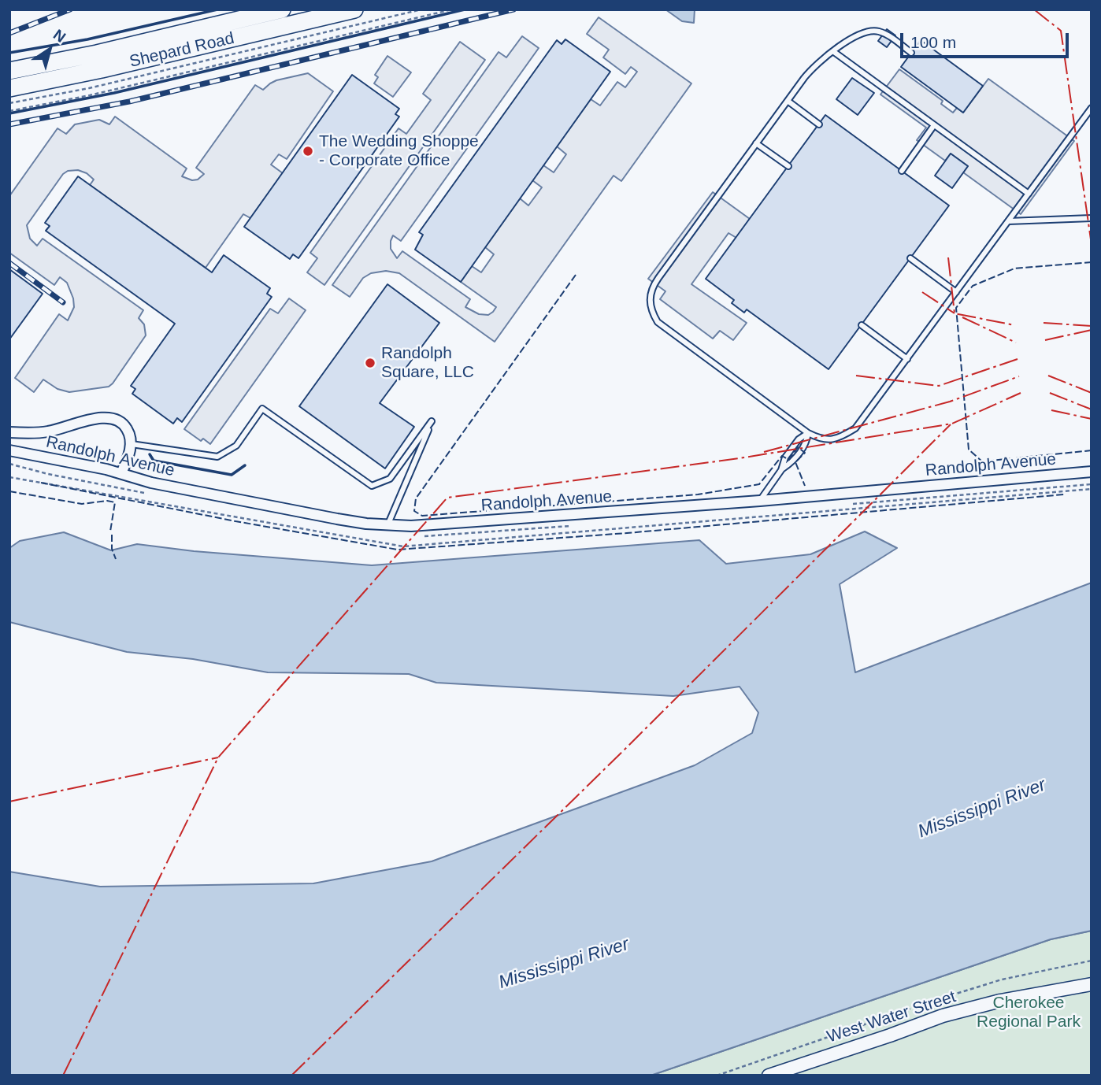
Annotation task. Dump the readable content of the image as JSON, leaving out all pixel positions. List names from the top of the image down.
{
  "streets": {
    "highway": ["Shepard Road"],
    "street": ["Randolph Avenue", "West Water Street"]
  },
  "water": ["Mississippi River"],
  "parks": ["Cherokee Regional Park"],
  "places": ["The Wedding Shoppe - Corporate Office", "Randolph Square, LLC"],
  "scale_bar": "100 m",
  "north": "top right"
}
